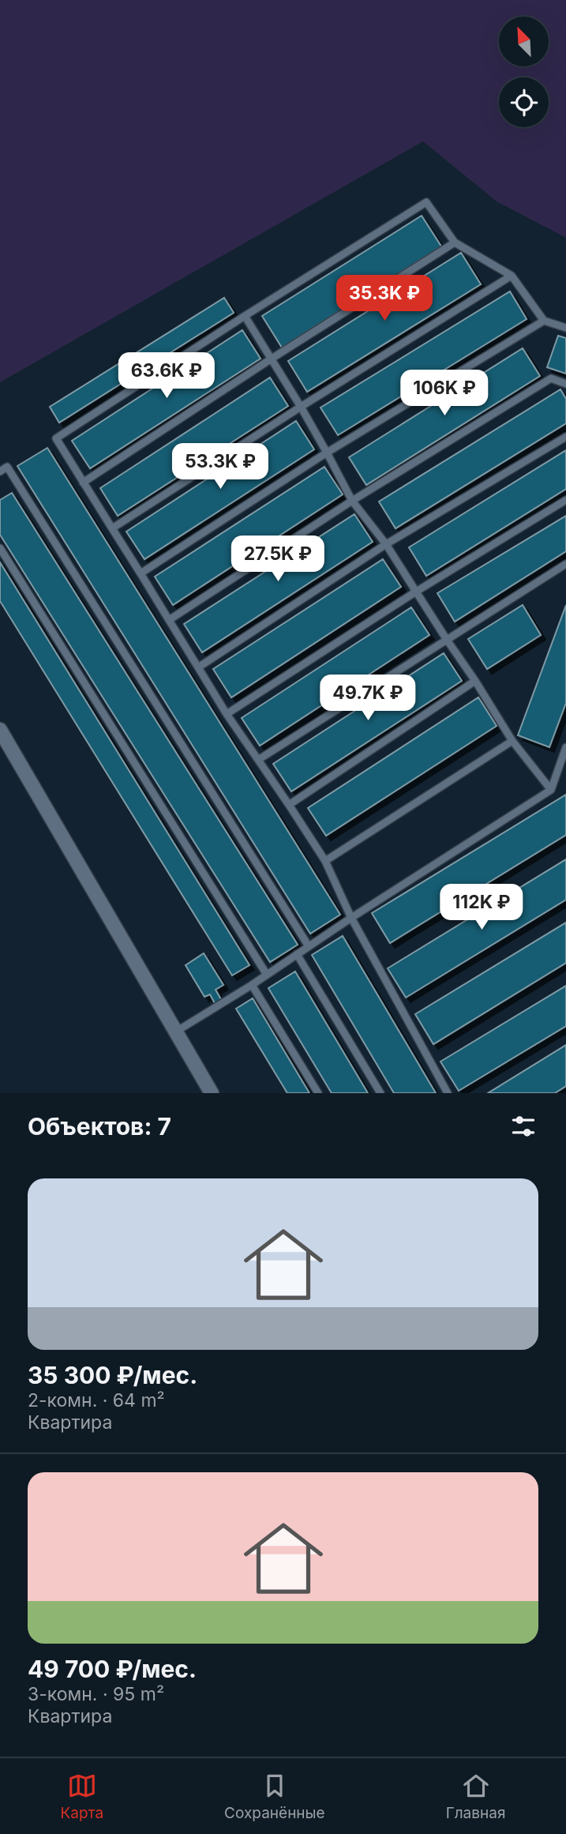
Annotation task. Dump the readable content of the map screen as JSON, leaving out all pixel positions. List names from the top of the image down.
{
  "north": "top left",
  "page": {
    "price": [
      "35.3K ₽",
      "63.6K ₽",
      "106K ₽",
      "53.3K ₽",
      "27.5K ₽",
      "49.7K ₽",
      "112K ₽"
    ],
    "heading": "Объектов: 7",
    "list": [
      {
        "name": "35 300 ₽/мес.",
        "note": "2-комн. · 64 m² · Квартира"
      },
      {
        "name": "49 700 ₽/мес.",
        "note": "3-комн. · 95 m² · Квартира"
      }
    ],
    "tabs": ["Карта", "Сохранённые", "Главная"]
  }
}
